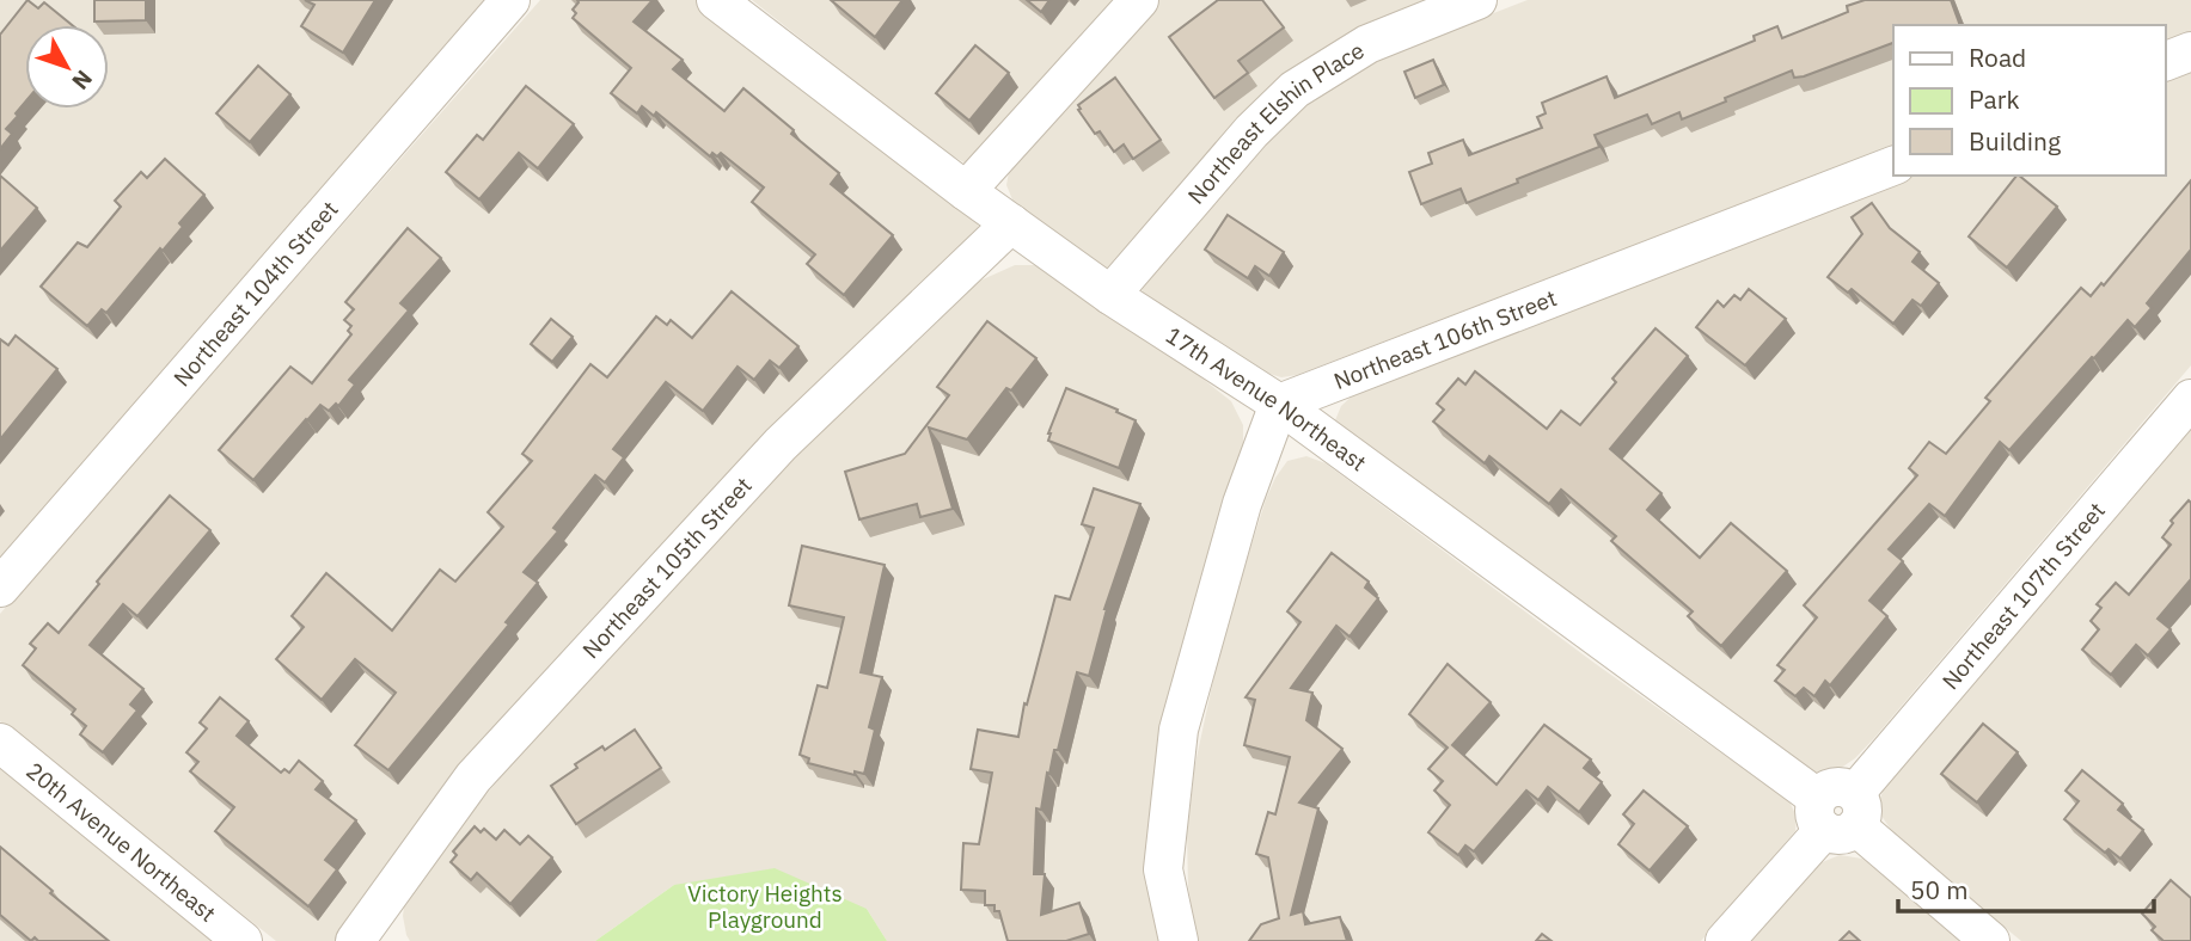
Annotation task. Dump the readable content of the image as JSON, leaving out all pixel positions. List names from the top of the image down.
{
  "streets": {
    "street": [
      "Northeast Elshin Place",
      "Northeast 104th Street",
      "Northeast 106th Street",
      "17th Avenue Northeast",
      "Northeast 105th Street",
      "Northeast 107th Street",
      "20th Avenue Northeast"
    ]
  },
  "crossings": [
    ["Northeast Elshin Place", "17th Avenue Northeast"],
    ["Northeast 106th Street", "17th Avenue Northeast"],
    ["17th Avenue Northeast", "Northeast 105th Street"],
    ["17th Avenue Northeast", "Northeast 107th Street"]
  ],
  "parks": ["Victory Heights Playground"],
  "legend": ["Road", "Park", "Building"],
  "scale_bar": "50 m",
  "north": "bottom right"
}
